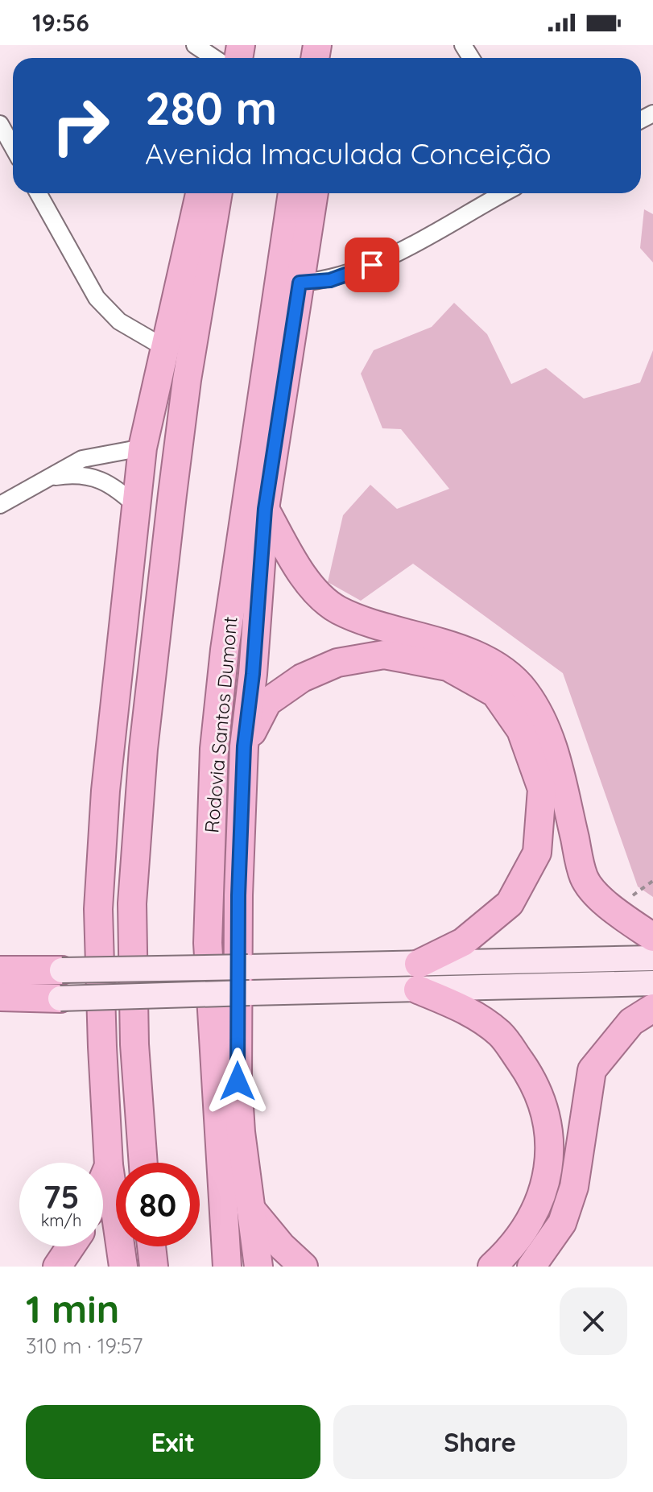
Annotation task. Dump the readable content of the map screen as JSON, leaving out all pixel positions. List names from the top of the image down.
{
  "streets": {
    "highway": ["Rodovia Santos Dumont"]
  },
  "page": {
    "status": "19:56",
    "turn": ["280 m", "Avenida Imaculada Conceição"],
    "speed": "75 km/h",
    "limit": "80",
    "heading": ["1 min", "310 m · 19:57"],
    "buttons": ["Exit", "Share"]
  }
}
